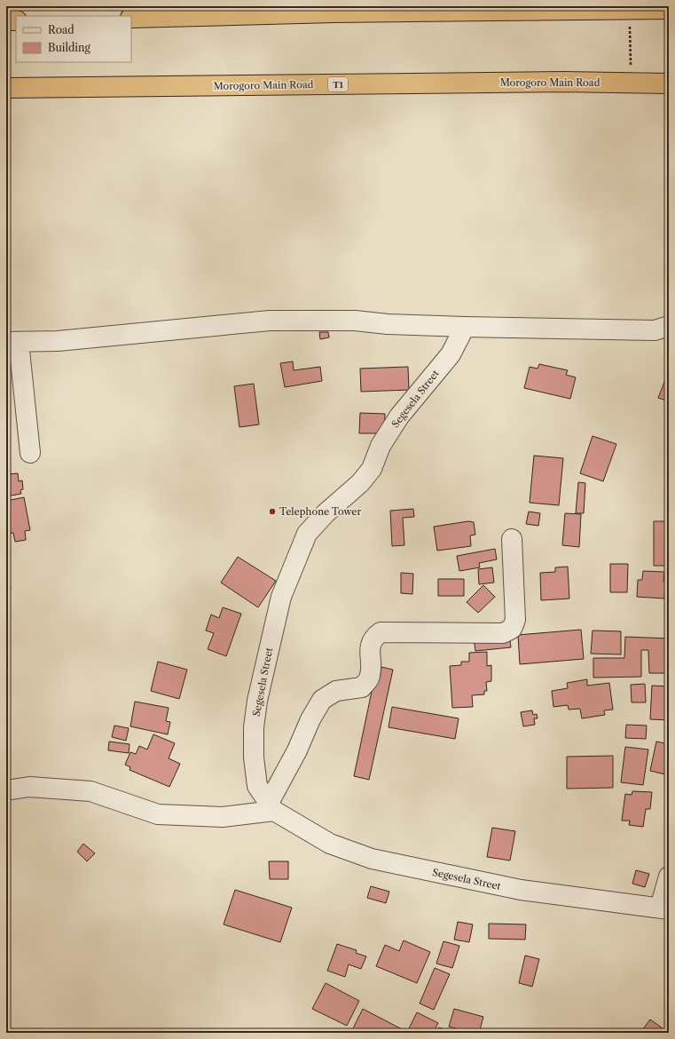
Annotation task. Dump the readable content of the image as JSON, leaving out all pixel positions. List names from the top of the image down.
{
  "streets": {
    "highway": ["Morogoro Main Road", "T1"],
    "street": ["Segesela Street"]
  },
  "places": ["Telephone Tower"],
  "legend": ["Road", "Building"]
}
